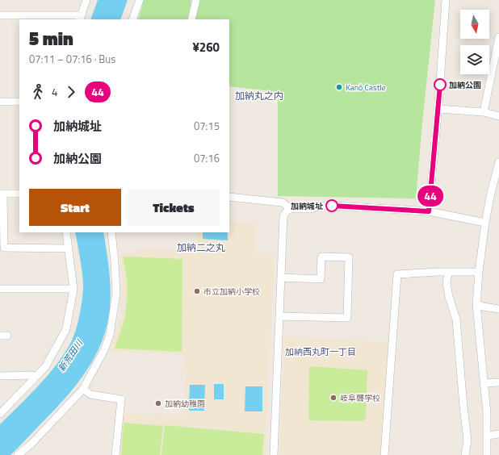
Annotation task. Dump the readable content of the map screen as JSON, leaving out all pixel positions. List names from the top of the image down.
{
  "districts": ["加納丸之内", "加納二之丸", "加納西丸町一丁目"],
  "water": ["新荒田川"],
  "places": [
    "加納公園",
    "Kanō Castle",
    "加納城址",
    "市立加納小学校",
    "岐阜聾学校",
    "加納幼稚園"
  ],
  "lines": ["bus line 44"],
  "north": "bottom",
  "page": {
    "on_map": "44",
    "heading": ["5 min", "07:11 – 07:16 · Bus", "¥260"],
    "legs": ["4", "44"],
    "list": [
      {
        "name": "加納城址",
        "value": "07:15"
      },
      {
        "name": "加納公園",
        "value": "07:16"
      }
    ],
    "buttons": ["Start", "Tickets"]
  }
}
